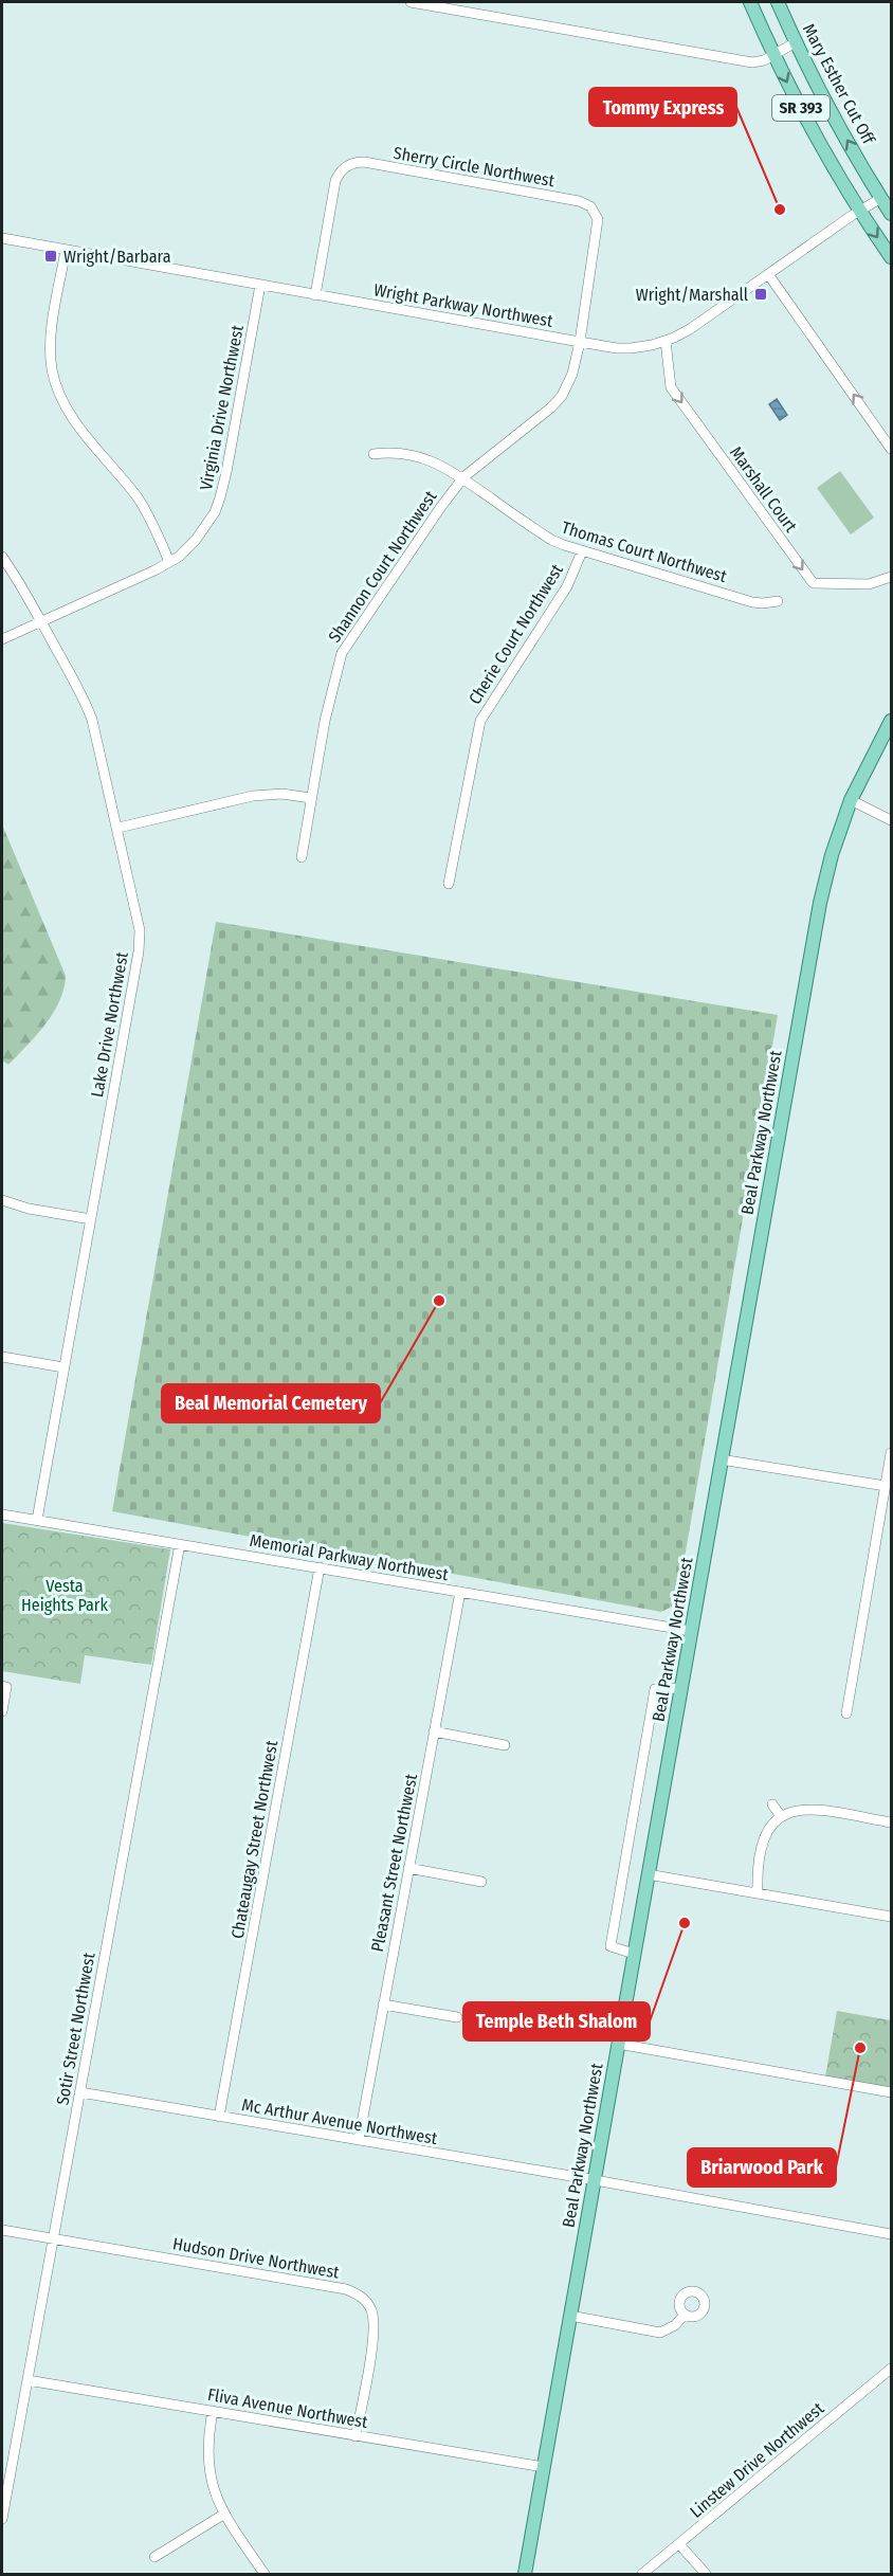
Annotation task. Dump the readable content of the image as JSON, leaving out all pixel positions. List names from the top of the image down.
{
  "streets": {
    "main road": ["Mary Esther Cut Off", "SR 393", "Beal Parkway Northwest"],
    "street": [
      "Sherry Circle Northwest",
      "Wright Parkway Northwest",
      "Virginia Drive Northwest",
      "Marshall Court",
      "Thomas Court Northwest",
      "Shannon Court Northwest",
      "Cherie Court Northwest",
      "Lake Drive Northwest",
      "Memorial Parkway Northwest",
      "Chateaugay Street Northwest",
      "Pleasant Street Northwest",
      "Sotir Street Northwest",
      "Mc Arthur Avenue Northwest",
      "Hudson Drive Northwest",
      "Fliva Avenue Northwest",
      "Linstew Drive Northwest"
    ]
  },
  "crossings": [
    ["Mary Esther Cut Off", "Wright Parkway Northwest"],
    ["SR 393", "Wright Parkway Northwest"],
    ["Sherry Circle Northwest", "Wright Parkway Northwest"],
    ["Sherry Circle Northwest", "Shannon Court Northwest"],
    ["Wright Parkway Northwest", "Virginia Drive Northwest"],
    ["Wright Parkway Northwest", "Marshall Court"],
    ["Wright Parkway Northwest", "Shannon Court Northwest"],
    ["Virginia Drive Northwest", "Lake Drive Northwest"],
    ["Thomas Court Northwest", "Shannon Court Northwest"],
    ["Thomas Court Northwest", "Cherie Court Northwest"],
    ["Lake Drive Northwest", "Memorial Parkway Northwest"],
    ["Beal Parkway Northwest", "Memorial Parkway Northwest"],
    ["Beal Parkway Northwest", "Mc Arthur Avenue Northwest"],
    ["Beal Parkway Northwest", "Fliva Avenue Northwest"],
    ["Memorial Parkway Northwest", "Chateaugay Street Northwest"],
    ["Memorial Parkway Northwest", "Pleasant Street Northwest"],
    ["Memorial Parkway Northwest", "Sotir Street Northwest"],
    ["Chateaugay Street Northwest", "Mc Arthur Avenue Northwest"],
    ["Pleasant Street Northwest", "Mc Arthur Avenue Northwest"],
    ["Sotir Street Northwest", "Mc Arthur Avenue Northwest"],
    ["Sotir Street Northwest", "Hudson Drive Northwest"],
    ["Sotir Street Northwest", "Fliva Avenue Northwest"],
    ["Hudson Drive Northwest", "Fliva Avenue Northwest"]
  ],
  "one_way": ["Marshall Court"],
  "parks": ["Vesta Heights Park"],
  "places": {
    "other": [
      "Tommy Express",
      "Beal Memorial Cemetery",
      "Temple Beth Shalom",
      "Briarwood Park"
    ],
    "transit": ["Wright/Barbara", "Wright/Marshall"]
  }
}
